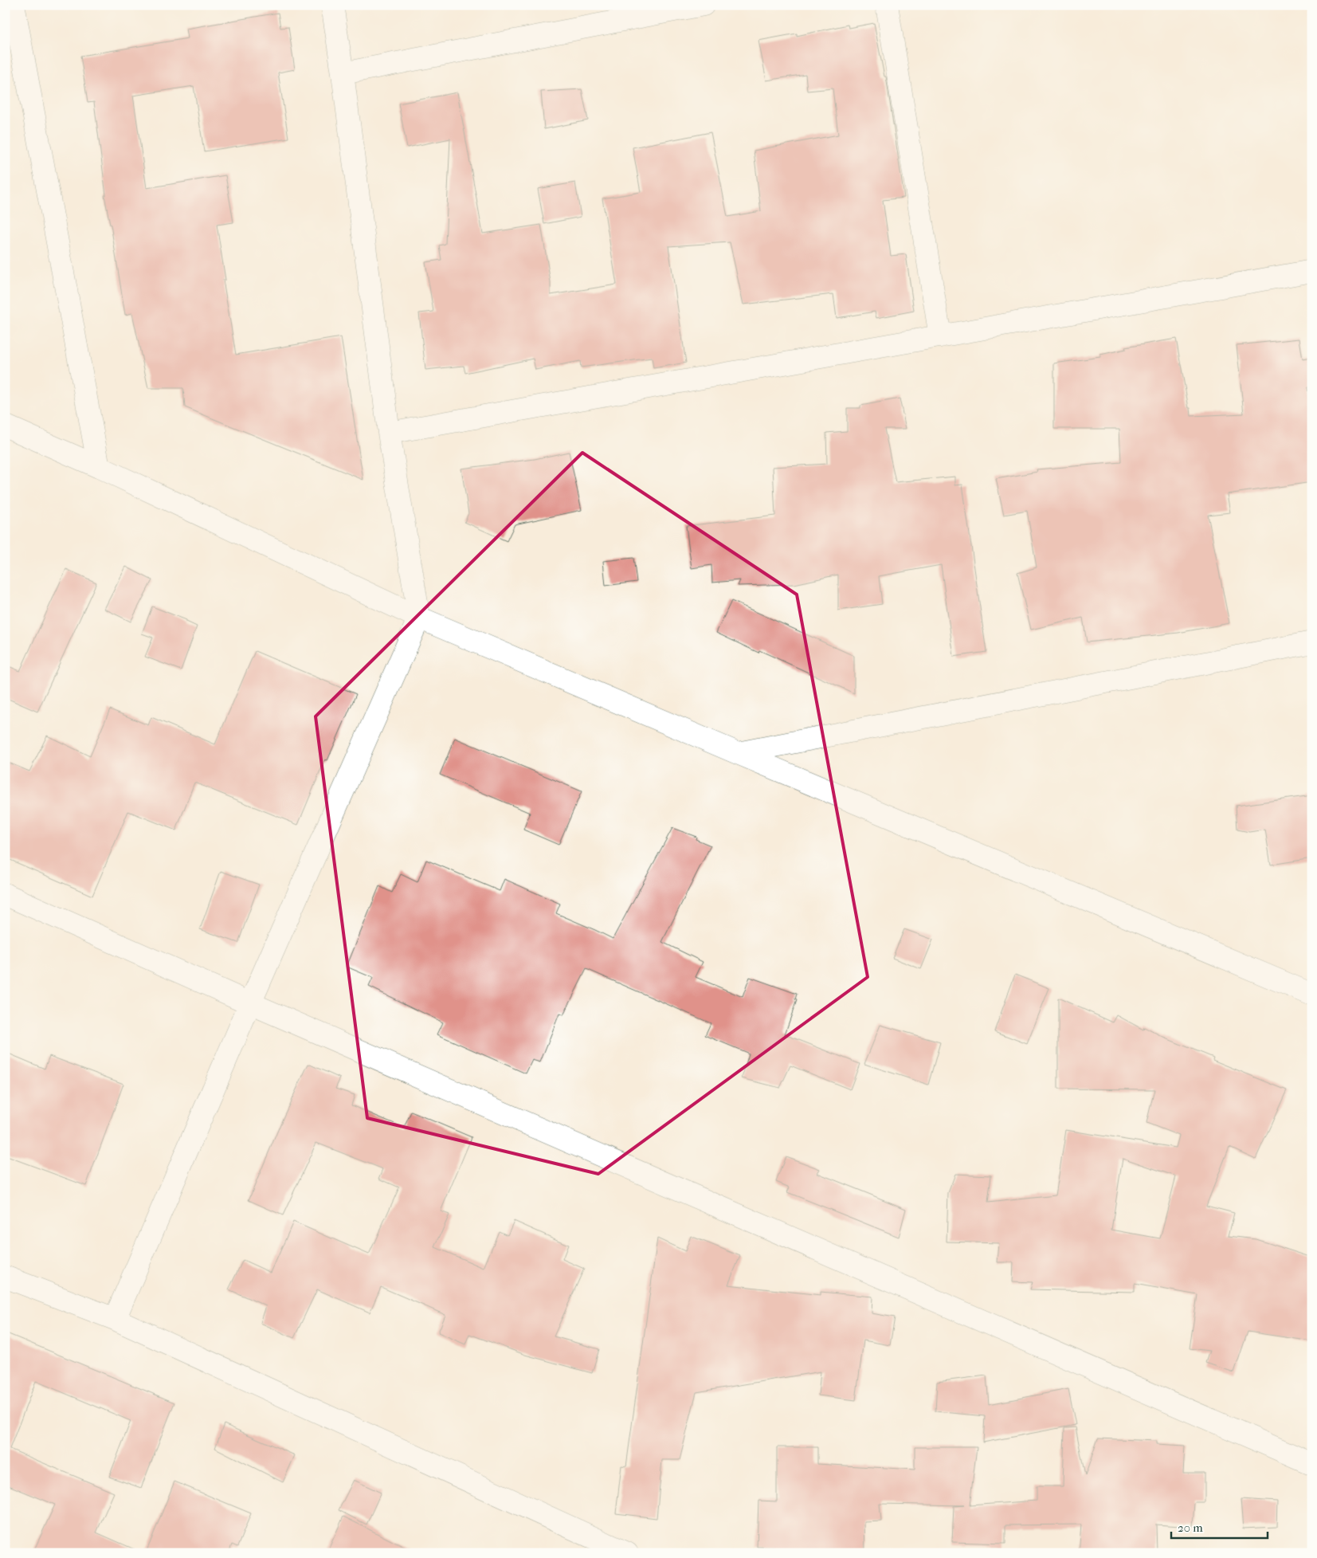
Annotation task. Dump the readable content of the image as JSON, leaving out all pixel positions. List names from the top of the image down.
{
  "scale_bar": "20 m"
}
